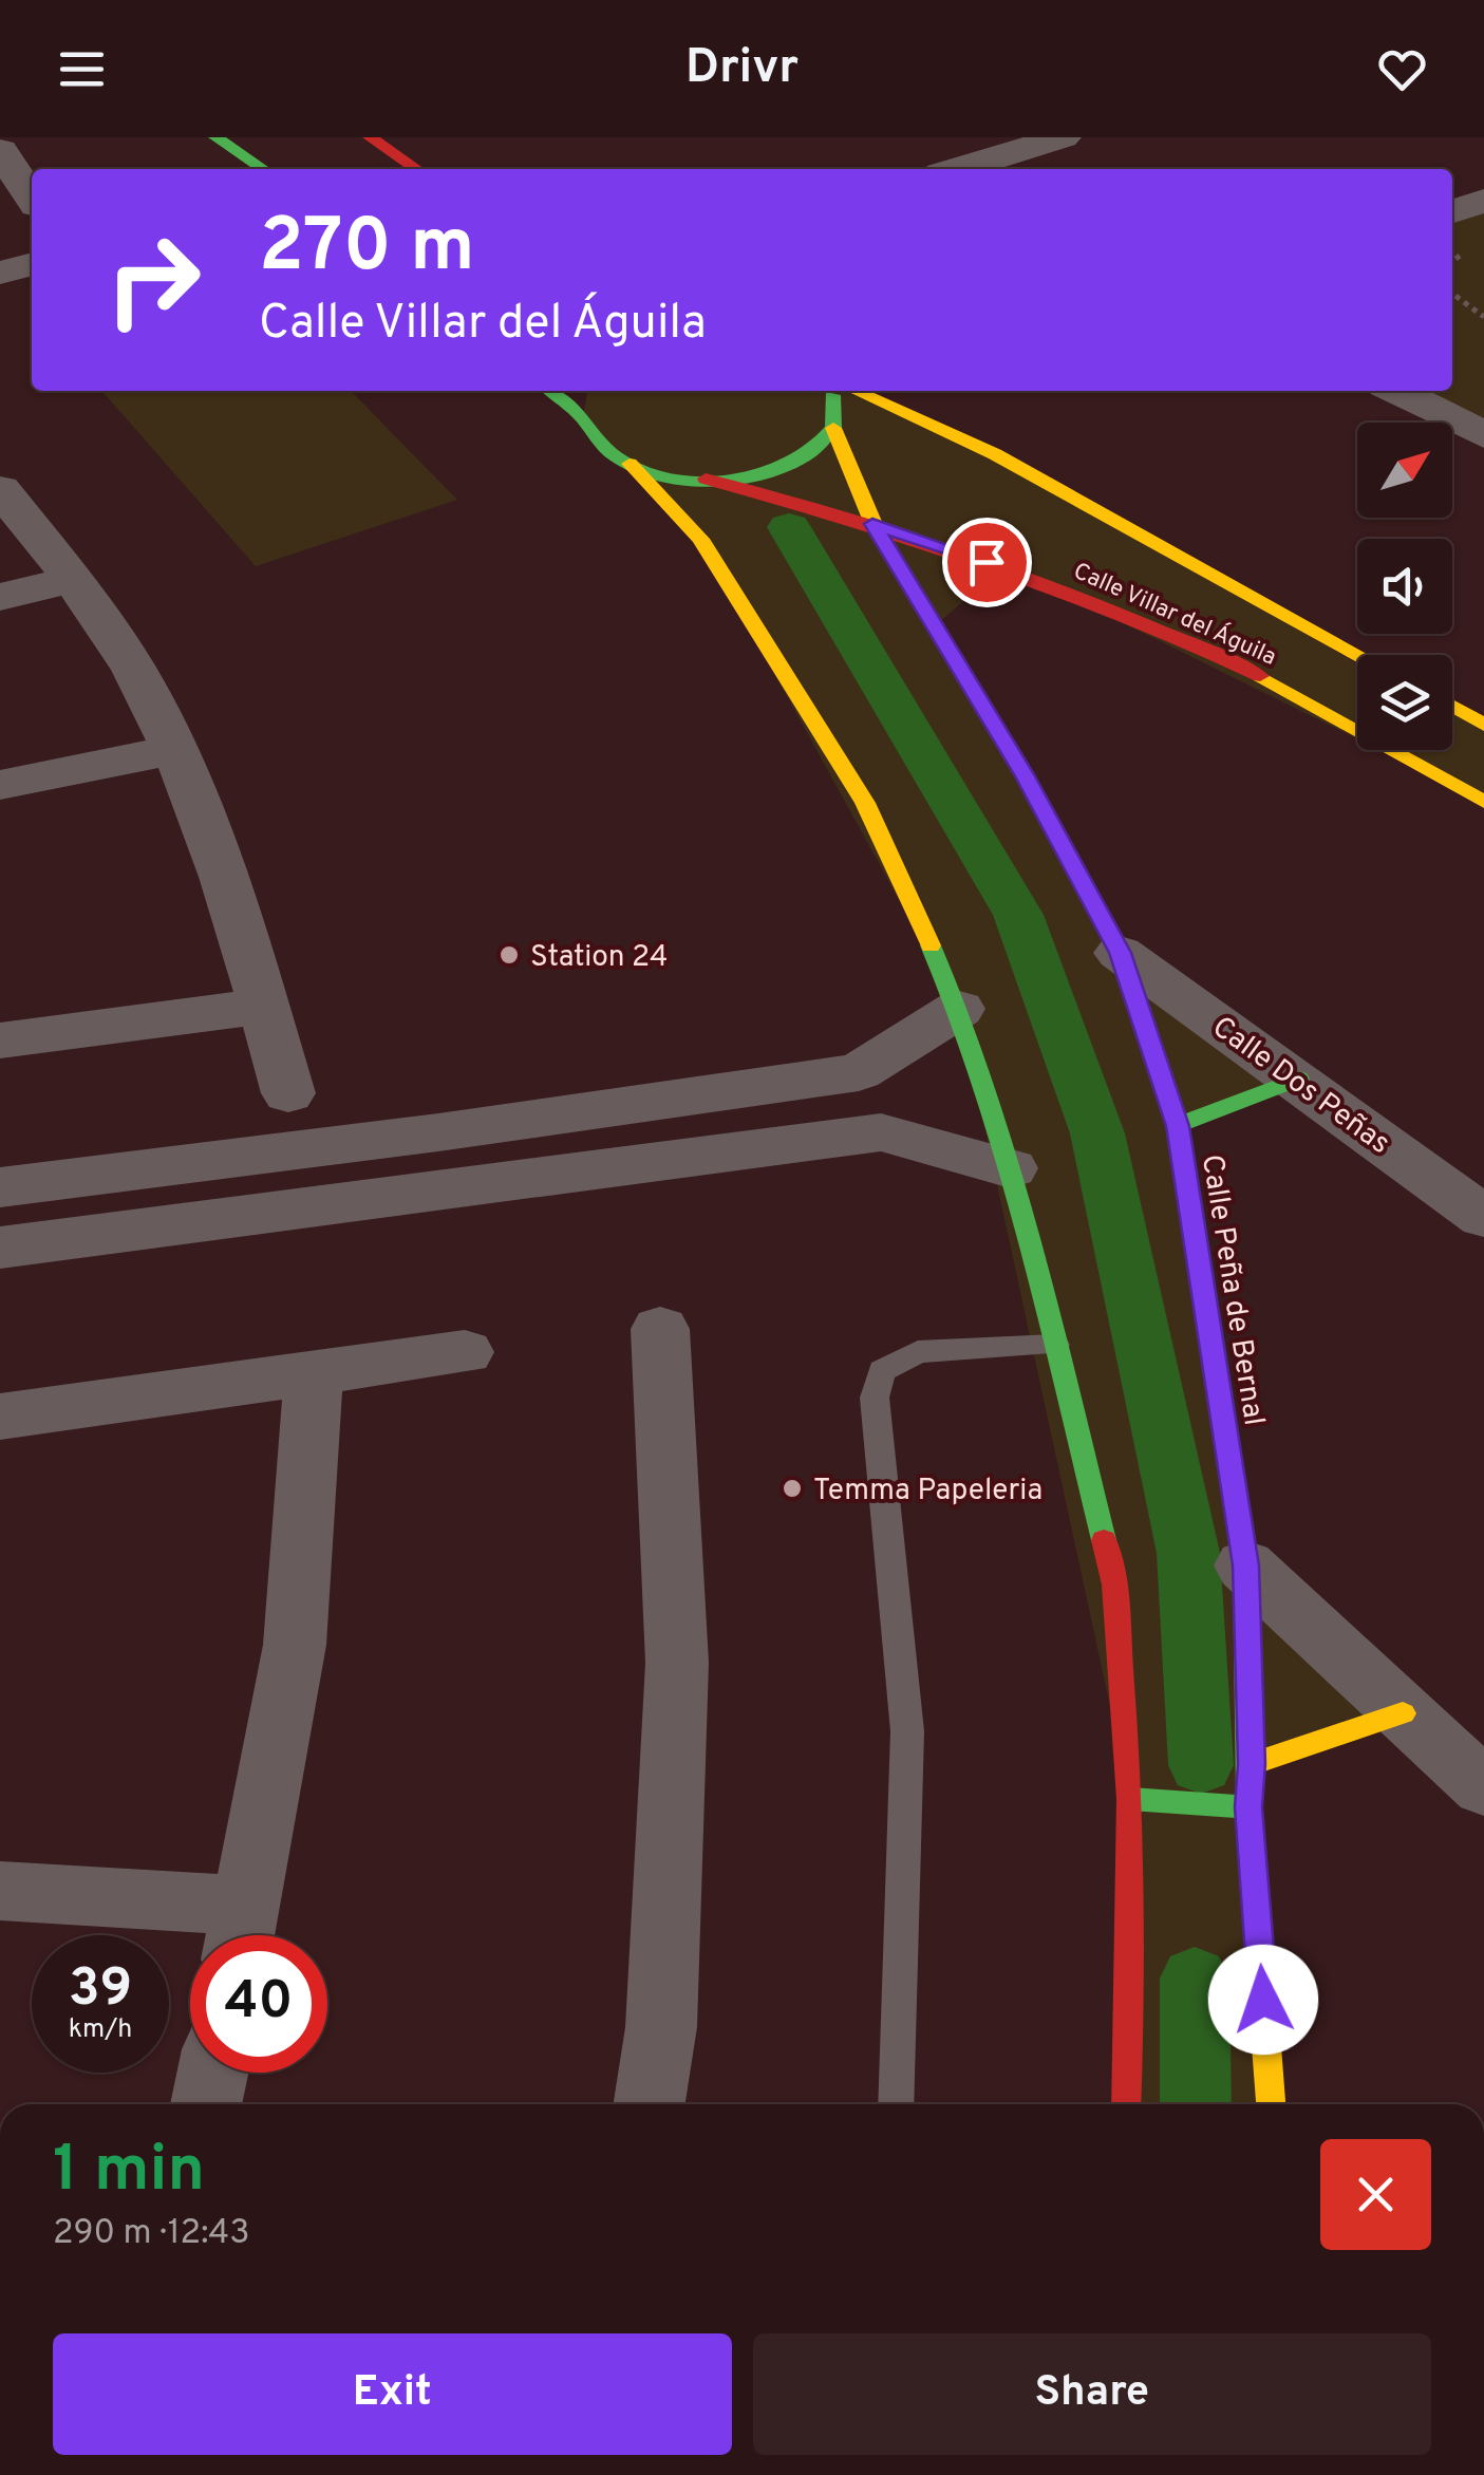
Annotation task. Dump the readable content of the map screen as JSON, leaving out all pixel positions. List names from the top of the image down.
{
  "streets": {
    "street": ["Calle Villar del Águila", "Calle Dos Peñas", "Calle Peña de Bernal"]
  },
  "crossings": [
    ["Calle Villar del Águila", "Calle Peña de Bernal"],
    ["Calle Dos Peñas", "Calle Peña de Bernal"]
  ],
  "places": ["Station 24", "Temma Papeleria"],
  "north": "top right",
  "page": {
    "header": "Drivr",
    "turn": ["270 m", "Calle Villar del Águila"],
    "speed": "39 km/h",
    "limit": "40",
    "heading": ["1 min", "290 m · 12:43"],
    "buttons": ["Exit", "Share"]
  }
}
